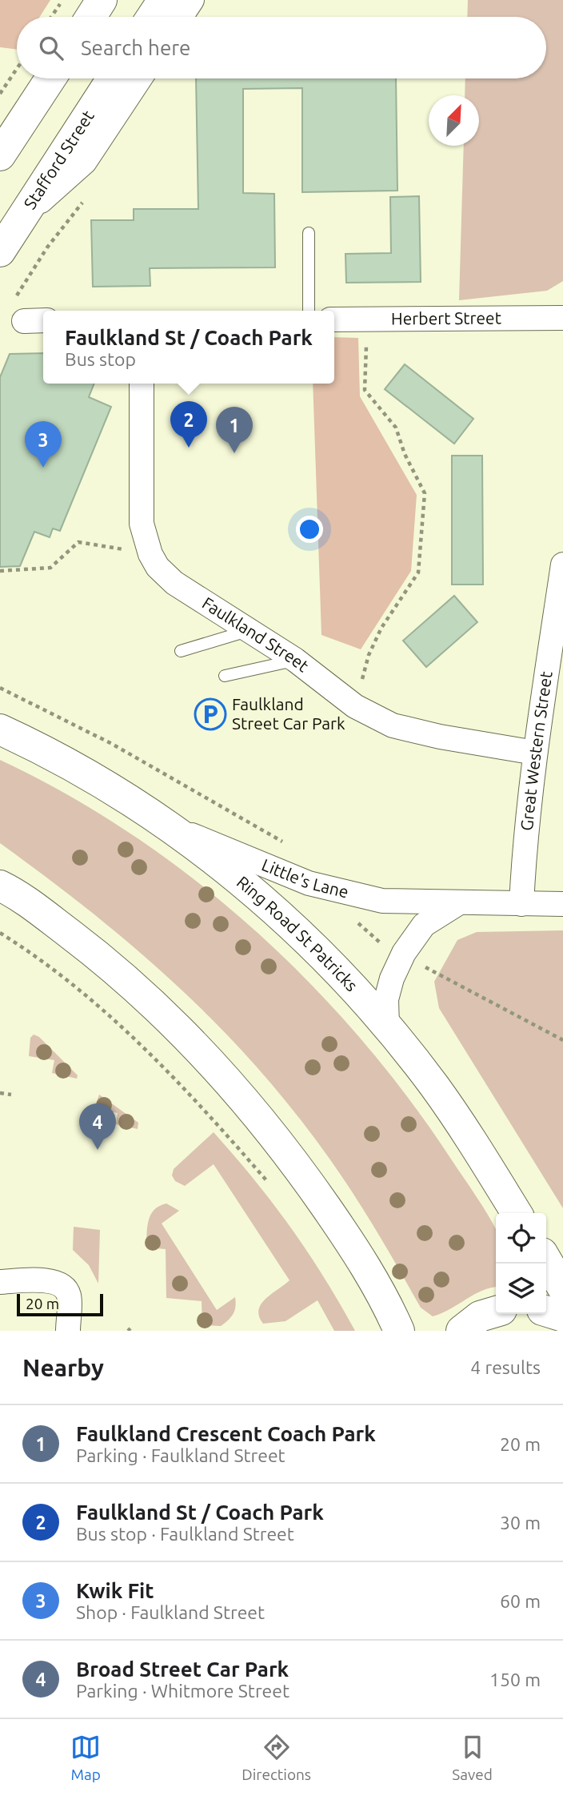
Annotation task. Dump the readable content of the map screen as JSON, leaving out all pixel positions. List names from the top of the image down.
{
  "streets": {
    "highway": ["Stafford Street", "Ring Road St Patricks"],
    "street": [
      "Herbert Street",
      "Faulkland Street",
      "Great Western Street",
      "Little's Lane"
    ]
  },
  "crossings": [
    ["Faulkland Street", "Great Western Street"],
    ["Great Western Street", "Little's Lane"],
    ["Little's Lane", "Ring Road St Patricks"]
  ],
  "places": {
    "parking": ["Faulkland Street Car Park"]
  },
  "scale_bar": "20 m",
  "north": "top right",
  "page": {
    "search": "Search here",
    "popup": ["Faulkland St / Coach Park", "Bus stop"],
    "pins": [
      "2",
      "1",
      "3",
      "4"
    ],
    "scale": "20 m",
    "heading": ["Nearby", "4 results"],
    "list": [
      {
        "mark": "1",
        "name": "Faulkland Crescent Coach Park",
        "note": "Parking · Faulkland Street",
        "value": "20 m"
      },
      {
        "mark": "2",
        "name": "Faulkland St / Coach Park",
        "note": "Bus stop · Faulkland Street",
        "value": "30 m"
      },
      {
        "mark": "3",
        "name": "Kwik Fit",
        "note": "Shop · Faulkland Street",
        "value": "60 m"
      },
      {
        "mark": "4",
        "name": "Broad Street Car Park",
        "note": "Parking · Whitmore Street",
        "value": "150 m"
      }
    ],
    "nav": ["Map", "Directions", "Saved"]
  }
}
